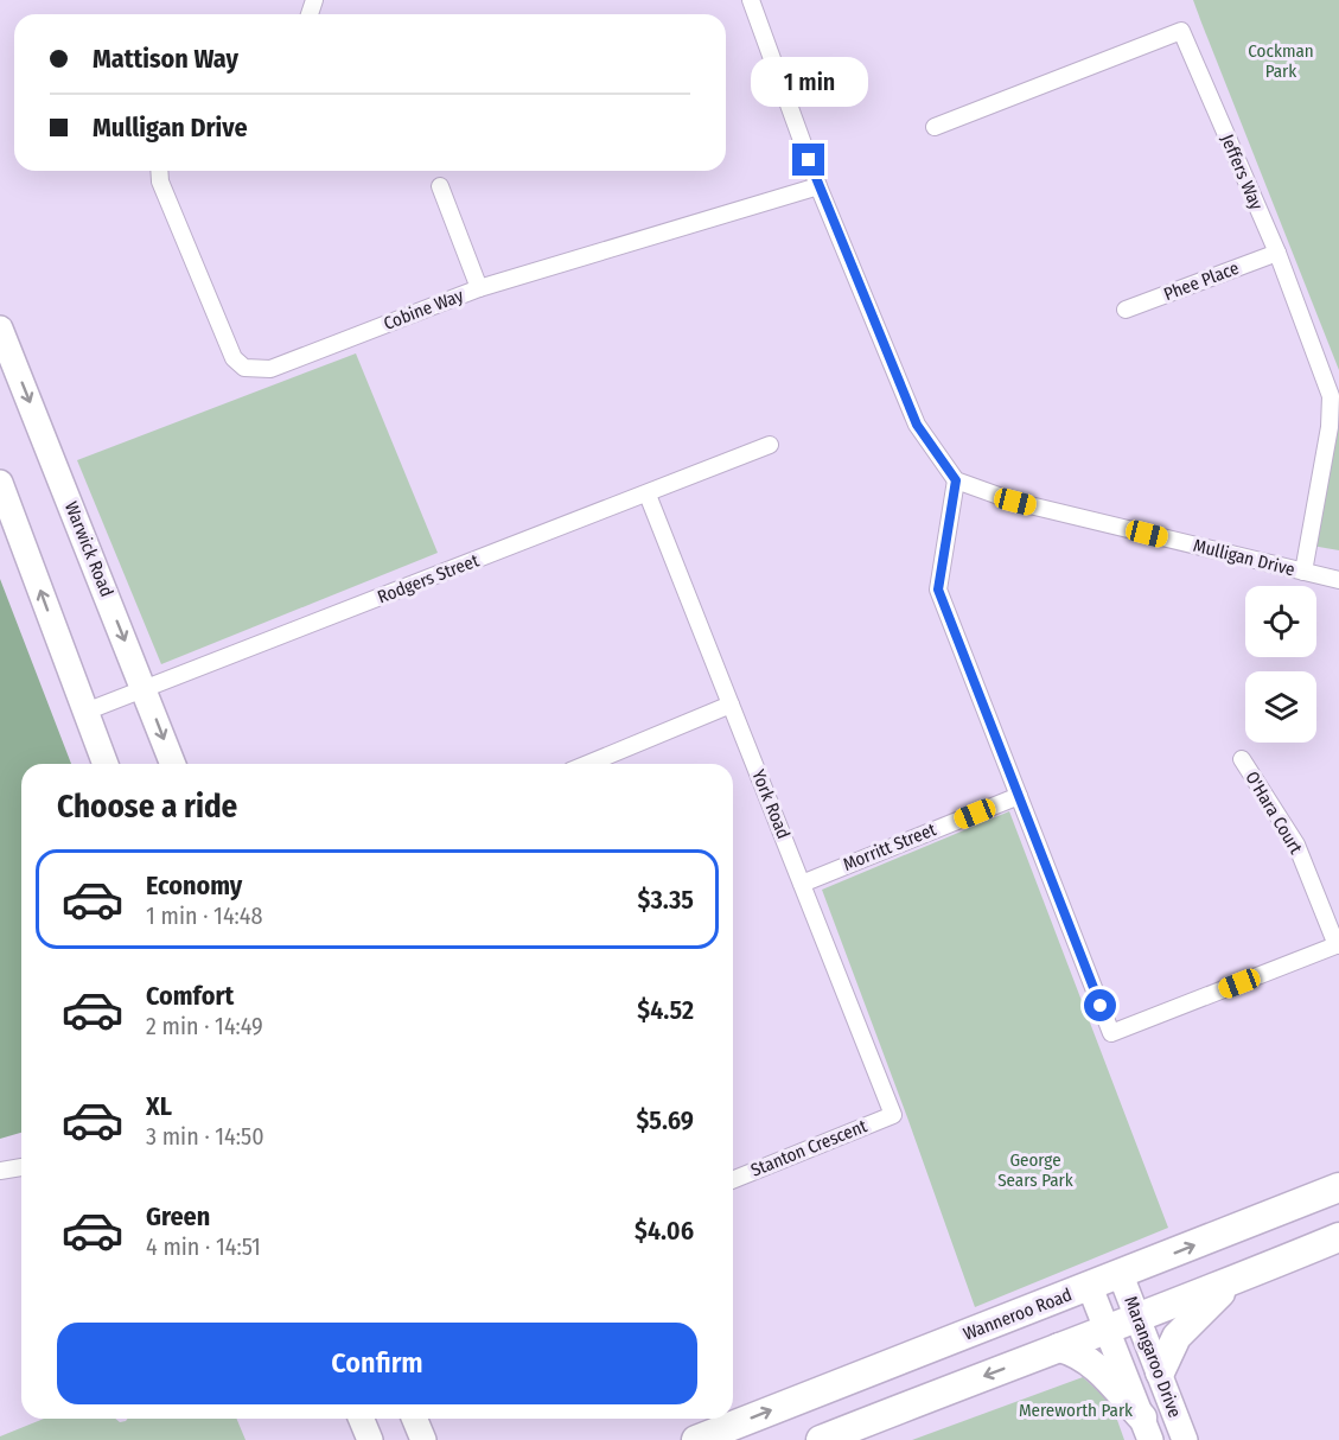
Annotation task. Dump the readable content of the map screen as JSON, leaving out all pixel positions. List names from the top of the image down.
{
  "streets": {
    "highway": ["Wanneroo Road"],
    "main road": ["Warwick Road", "Marangaroo Drive"],
    "street": [
      "Jeffers Way",
      "Phee Place",
      "Cobine Way",
      "Mulligan Drive",
      "Rodgers Street",
      "York Road",
      "O'Hara Court",
      "Morritt Street",
      "Stanton Crescent"
    ]
  },
  "crossings": [
    ["Jeffers Way", "Phee Place"],
    ["Jeffers Way", "Mulligan Drive"],
    ["Warwick Road", "Rodgers Street"],
    ["Rodgers Street", "York Road"],
    ["York Road", "Morritt Street"],
    ["York Road", "Stanton Crescent"],
    ["Wanneroo Road", "Marangaroo Drive"]
  ],
  "parks": ["Cockman Park", "George Sears Park", "Mereworth Park"],
  "page": {
    "banner": ["Mattison Way", "Mulligan Drive"],
    "bubble": "1 min",
    "heading": "Choose a ride",
    "list": [
      {
        "name": "Economy",
        "note": "1 min · 14:48",
        "value": "$3.35"
      },
      {
        "name": "Comfort",
        "note": "2 min · 14:49",
        "value": "$4.52"
      },
      {
        "name": "XL",
        "note": "3 min · 14:50",
        "value": "$5.69"
      },
      {
        "name": "Green",
        "note": "4 min · 14:51",
        "value": "$4.06"
      }
    ],
    "buttons": "Confirm"
  }
}
